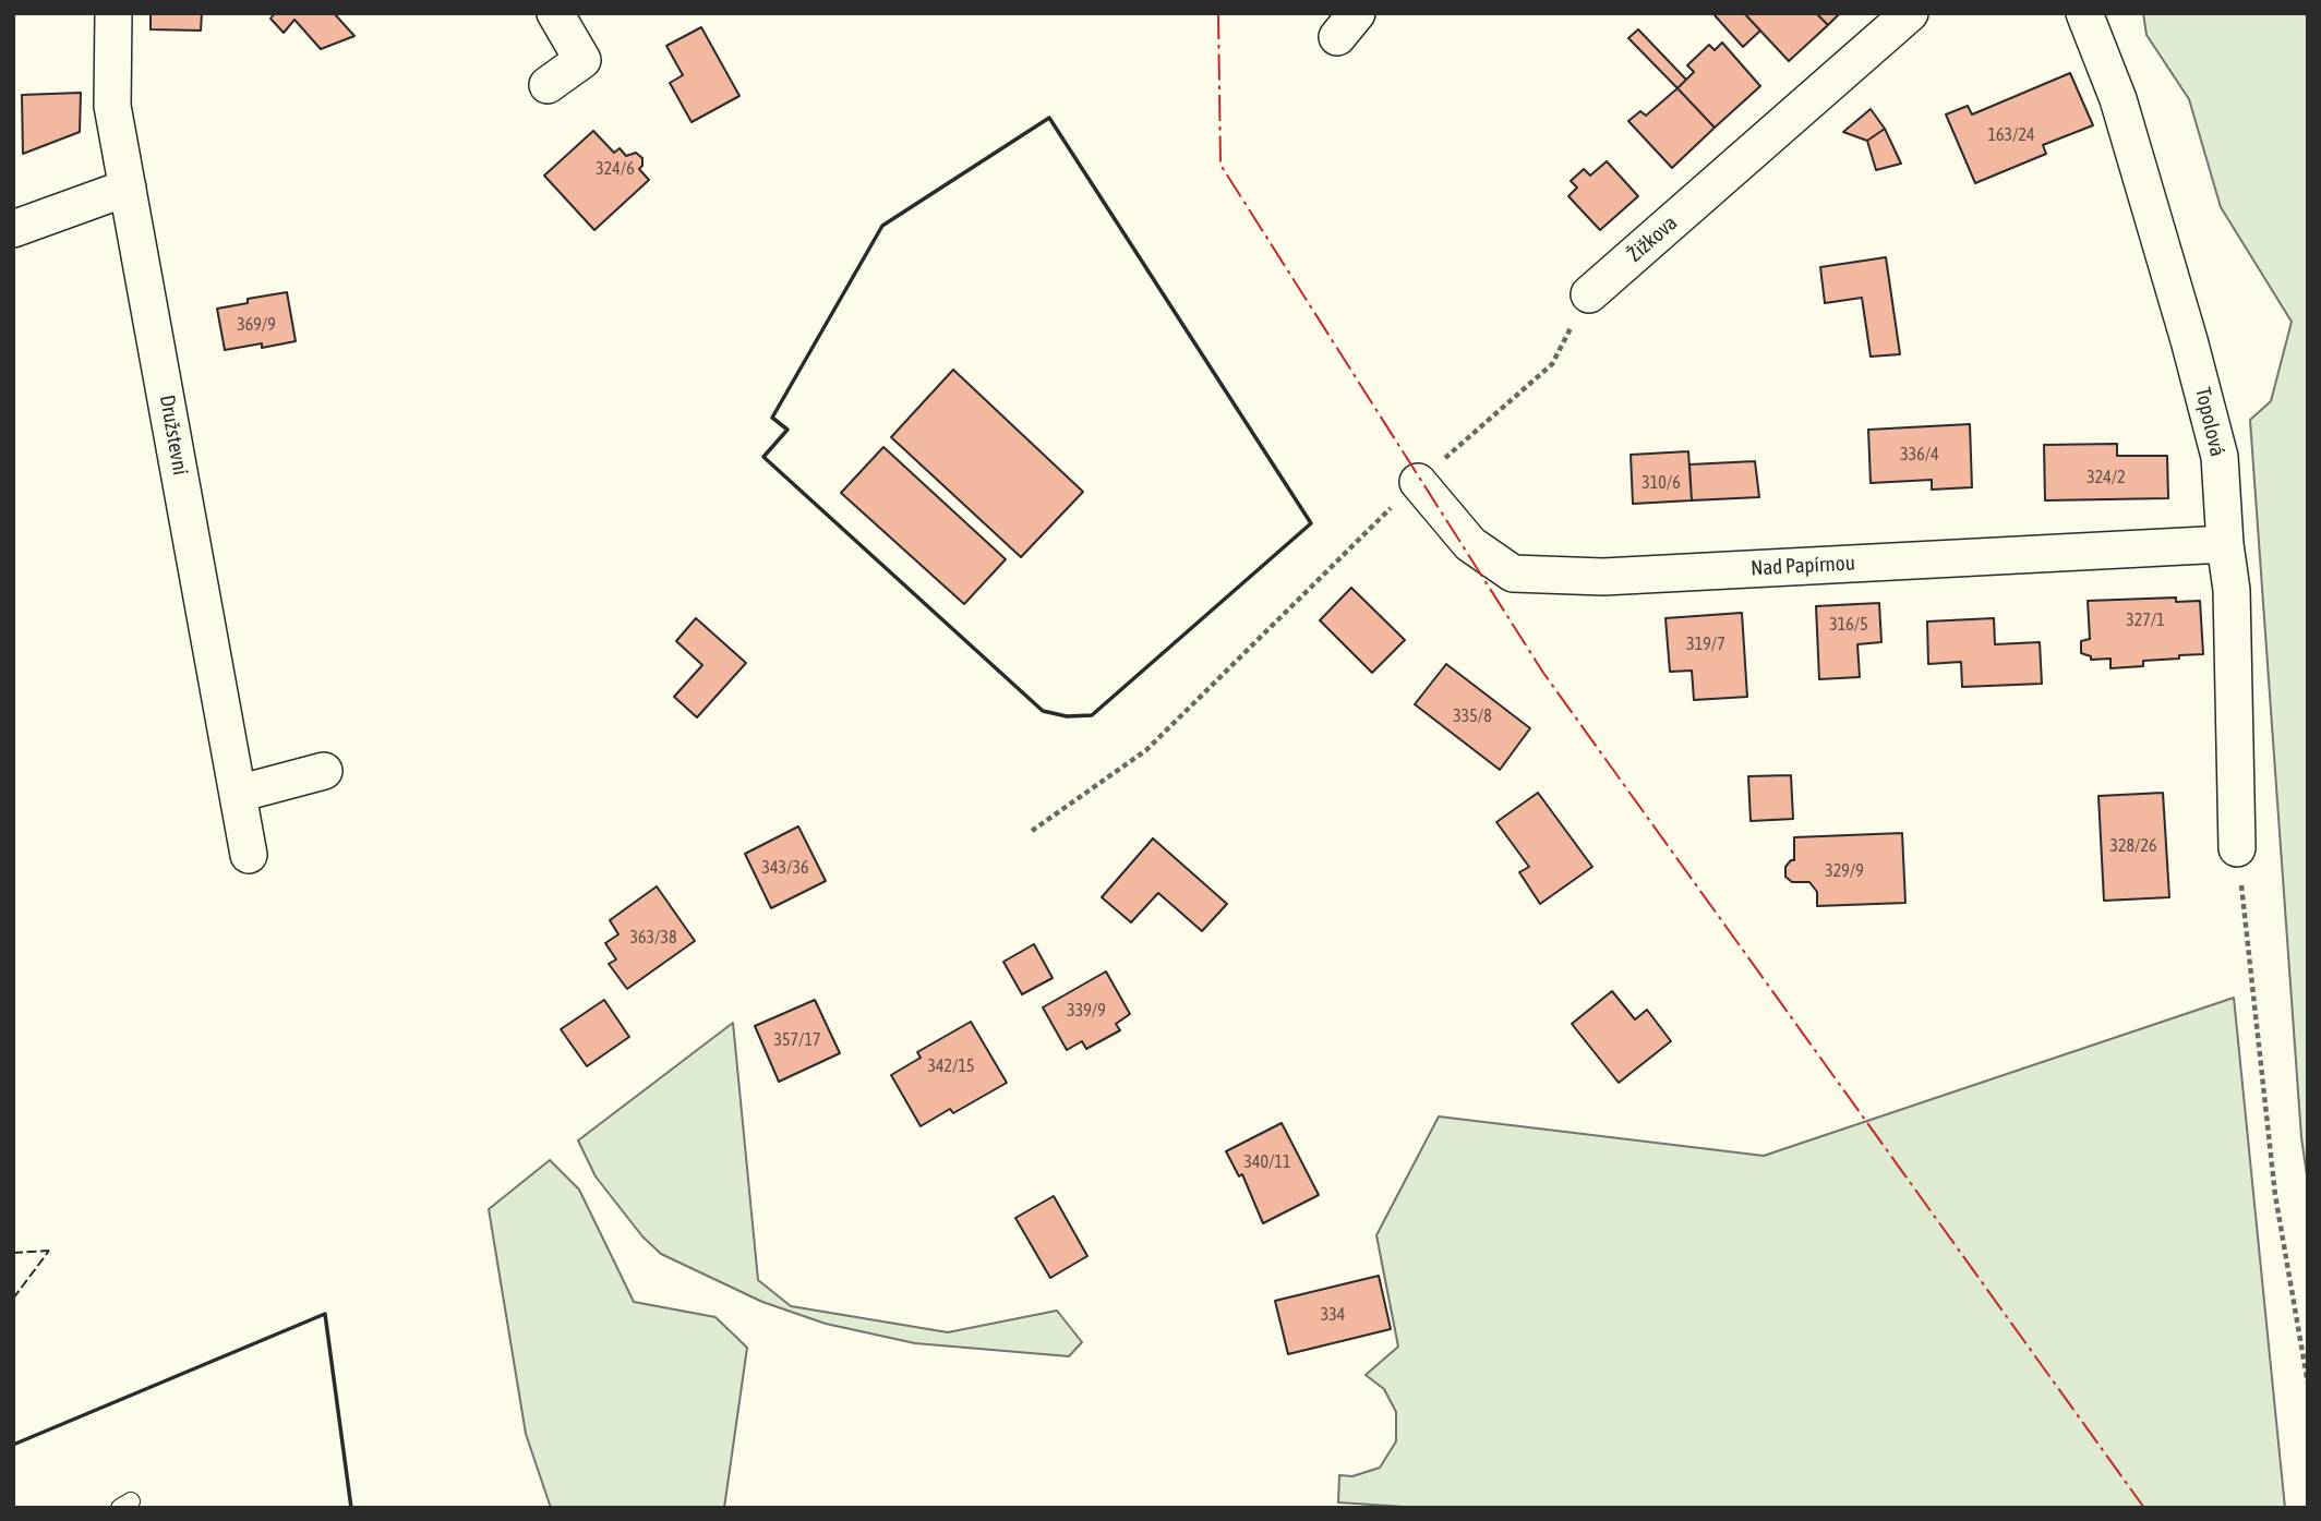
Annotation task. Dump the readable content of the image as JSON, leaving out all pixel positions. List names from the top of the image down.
{
  "streets": {
    "street": [
      "Žižkova",
      "Topolová",
      "Družstevní",
      "Nad Papírnou"
    ]
  },
  "crossings": [
    ["Topolová", "Nad Papírnou"]
  ],
  "house_numbers": [
    "163/24",
    "324/6",
    "369/9",
    "336/4",
    "324/2",
    "310/6",
    "327/1",
    "316/5",
    "319/7",
    "335/8",
    "328/26",
    "343/36",
    "329/9",
    "363/38",
    "339/9",
    "357/17",
    "342/15",
    "340/11",
    "334"
  ]
}
